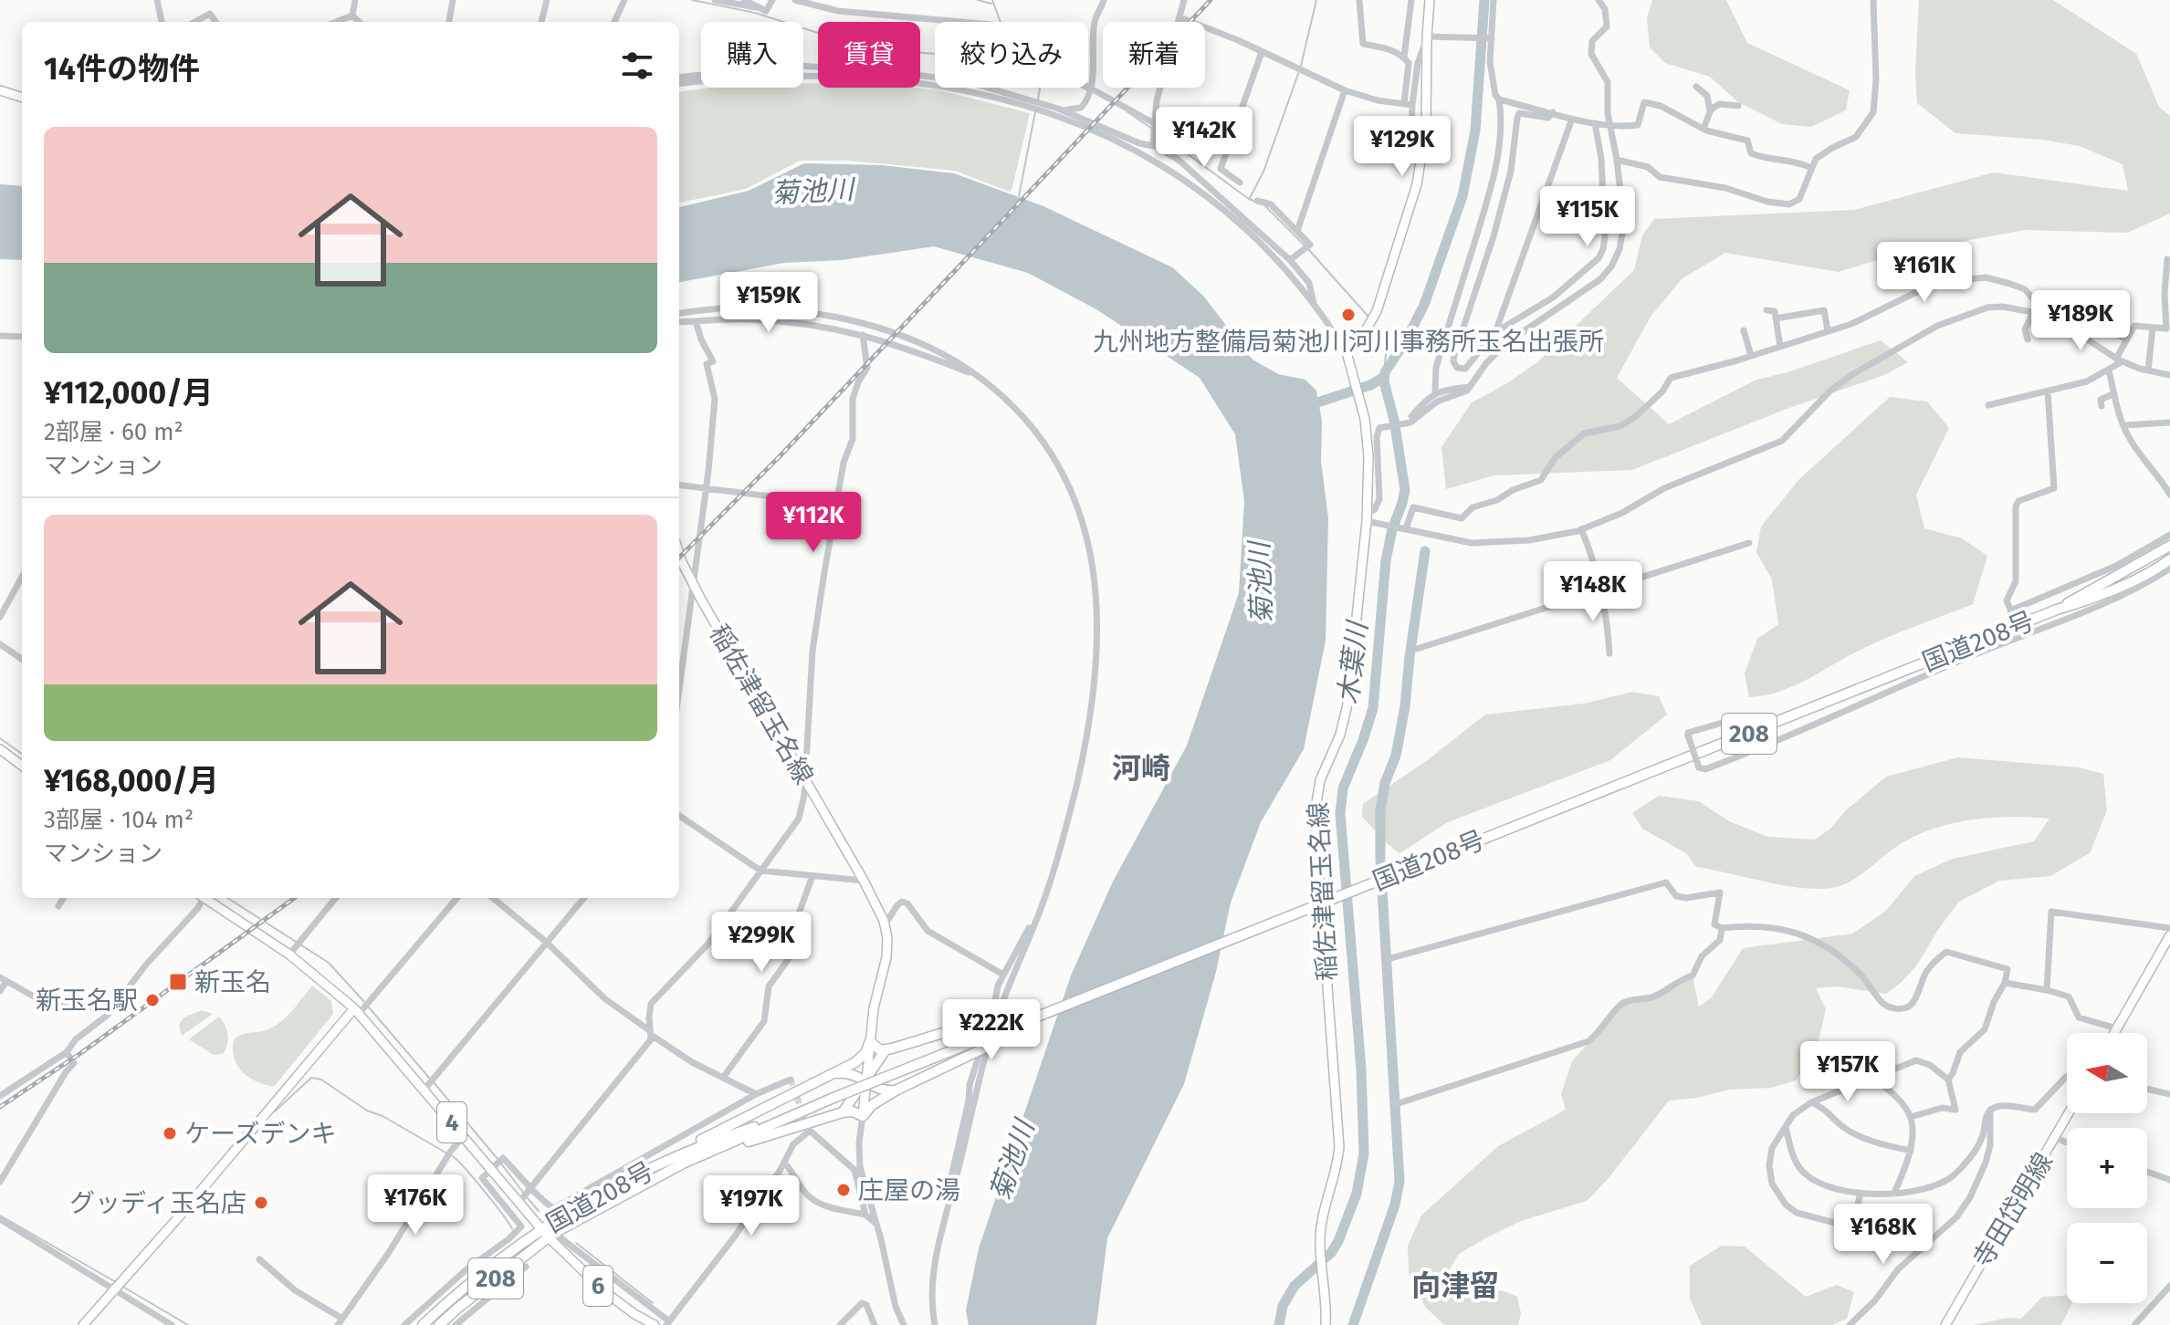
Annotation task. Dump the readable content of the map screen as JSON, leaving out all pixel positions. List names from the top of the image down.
{
  "streets": {
    "highway": ["国道208号", "208"],
    "main road": [
      "稲佐津留玉名線",
      "4",
      "寺田岱明線",
      "6"
    ]
  },
  "crossings": [
    ["国道208号", "4"],
    ["国道208号", "6"],
    ["4", "6"]
  ],
  "districts": ["河崎", "向津留"],
  "water": ["菊池川", "木葉川"],
  "places": {
    "other": [
      "九州地方整備局菊池川河川事務所玉名出張所",
      "新玉名駅",
      "ケーズデンキ",
      "庄屋の湯",
      "グッディ玉名店"
    ],
    "transit": ["新玉名"]
  },
  "north": "left",
  "page": {
    "chip": [
      "購入",
      "賃貸",
      "絞り込み",
      "新着"
    ],
    "heading": "14件の物件",
    "price": [
      "¥142K",
      "¥129K",
      "¥115K",
      "¥161K",
      "¥159K",
      "¥189K",
      "¥112K",
      "¥148K",
      "¥299K",
      "¥222K",
      "¥157K",
      "¥176K",
      "¥197K",
      "¥168K"
    ],
    "list": [
      {
        "name": "¥112,000/月",
        "note": "2部屋 · 60 m² · マンション"
      },
      {
        "name": "¥168,000/月",
        "note": "3部屋 · 104 m² · マンション"
      }
    ],
    "map_buttons": ["+", "−"]
  }
}
